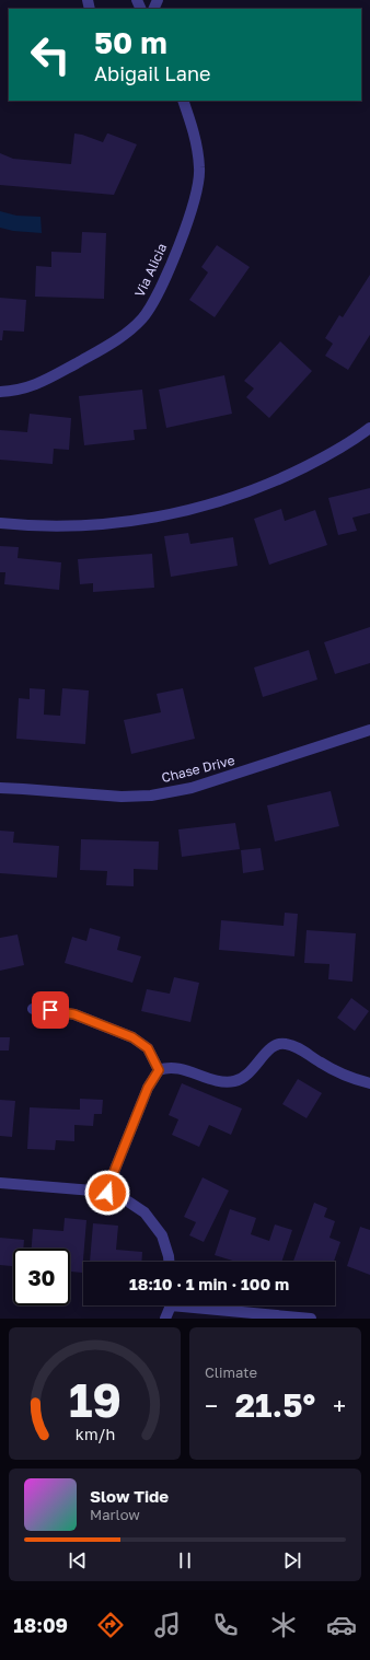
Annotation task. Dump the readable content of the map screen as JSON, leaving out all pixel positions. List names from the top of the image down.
{
  "streets": {
    "street": ["Via Alicia", "Chase Drive"]
  },
  "page": {
    "turn": ["50 m", "Abigail Lane"],
    "limit": "30",
    "trip": "18:10 · 1 min · 100 m",
    "tile": "Climate",
    "heat": ["−", "21.5°", "+"],
    "song": ["Slow Tide", "Marlow"],
    "tabs": "18:09",
    "gauge": ["19", "km/h"]
  }
}
